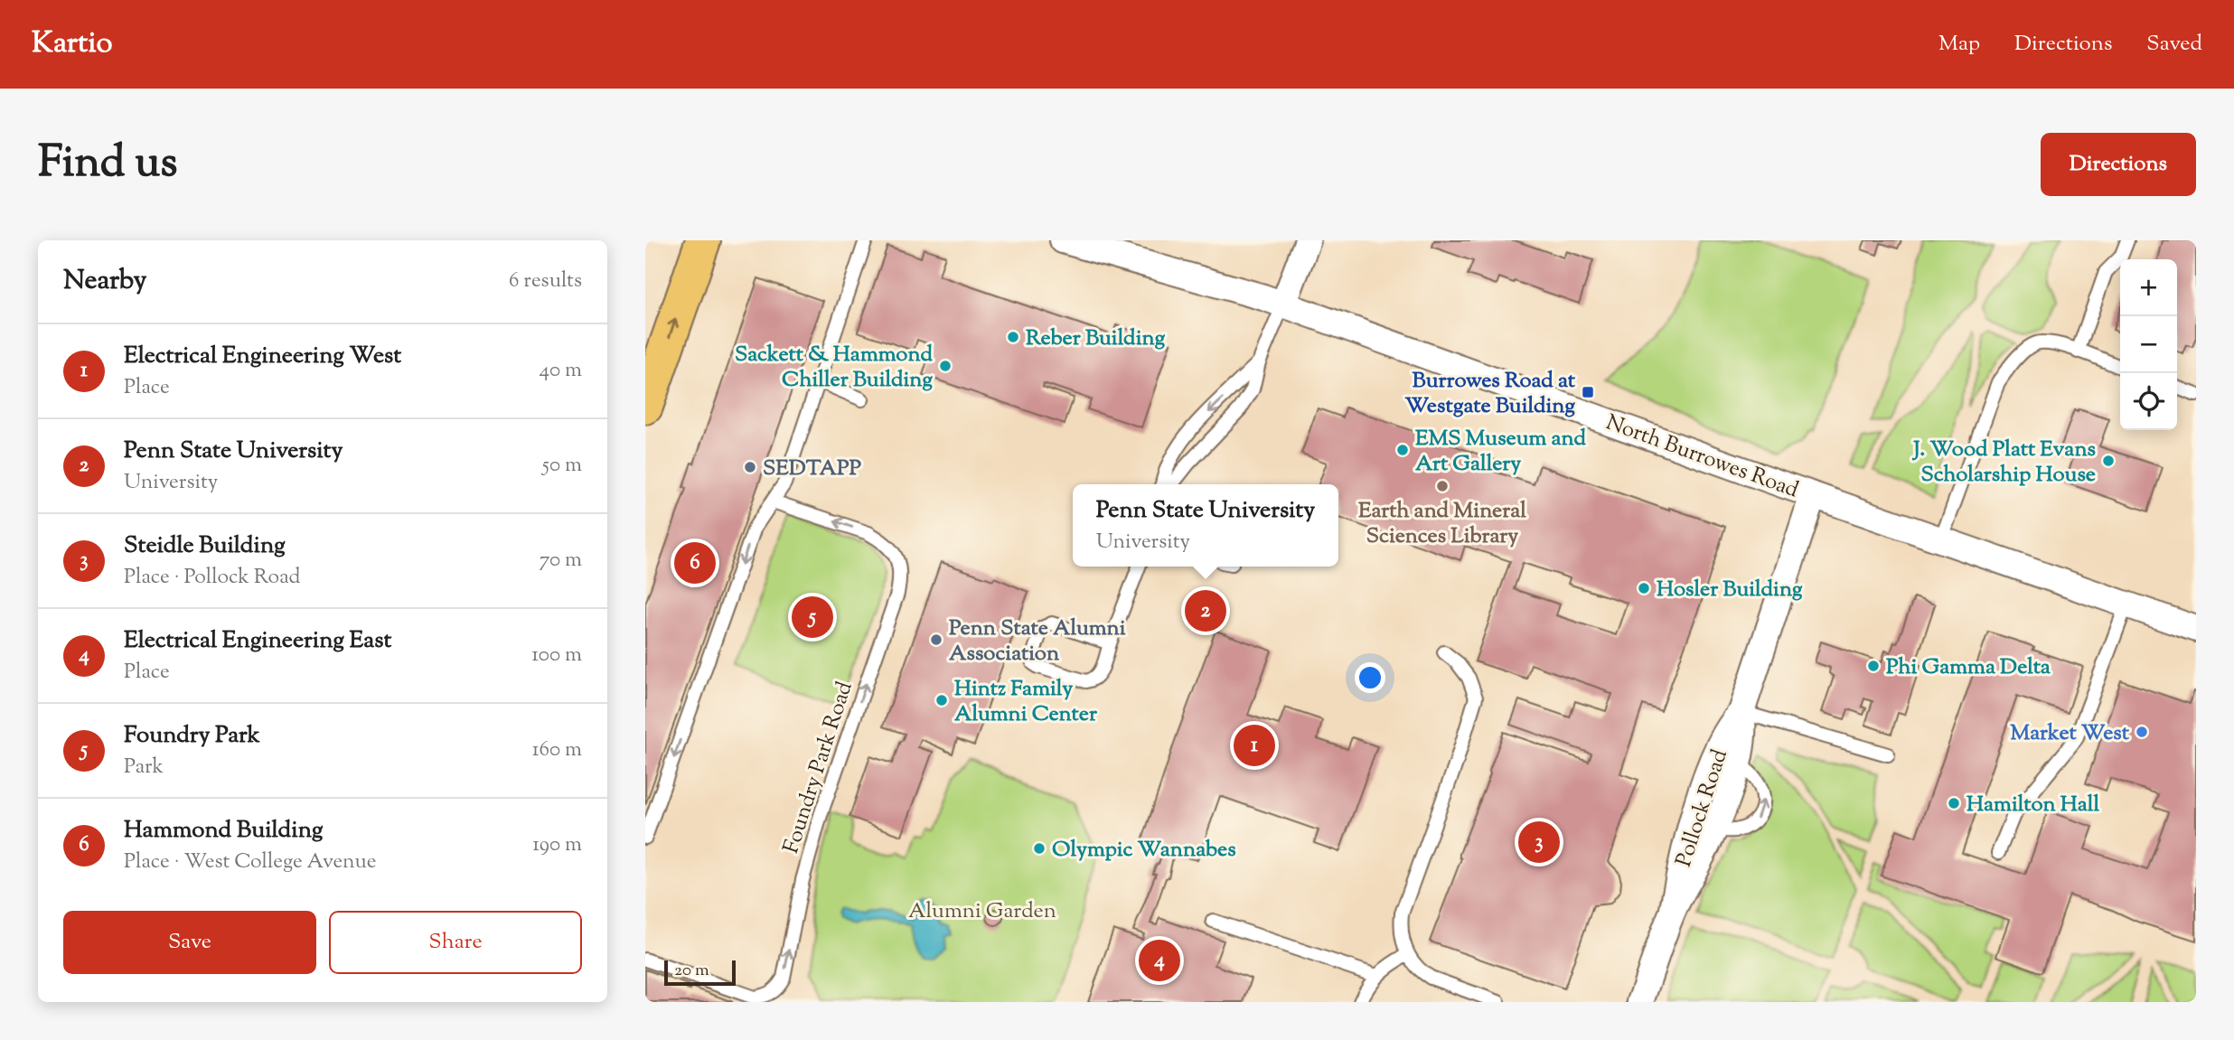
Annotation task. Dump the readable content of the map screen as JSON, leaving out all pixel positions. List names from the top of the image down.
{
  "streets": {
    "street": ["North Burrowes Road", "Pollock Road"],
    "lane": ["Foundry Park Road"]
  },
  "crossings": [
    ["North Burrowes Road", "Pollock Road"]
  ],
  "parks": ["Alumni Garden"],
  "places": {
    "other": [
      "Reber Building",
      "Sackett & Hammond Chiller Building",
      "EMS Museum and Art Gallery",
      "J. Wood Platt Evans Scholarship House",
      "SEDTAPP",
      "Earth and Mineral Sciences Library",
      "Hosler Building",
      "Penn State Alumni Association",
      "Phi Gamma Delta",
      "Hintz Family Alumni Center",
      "Market West",
      "Hamilton Hall",
      "Olympic Wannabes"
    ],
    "transit": ["Burrowes Road at Westgate Building"]
  },
  "scale_bar": "20 m",
  "page": {
    "header": "Kartio",
    "nav": ["Map", "Directions", "Saved"],
    "title": "Find us",
    "buttons": [
      "Directions",
      ["Save", "Share"]
    ],
    "heading": ["Nearby", "6 results"],
    "map_buttons": ["+", "−"],
    "list": [
      {
        "mark": "1",
        "name": "Electrical Engineering West",
        "note": "Place",
        "value": "40 m"
      },
      {
        "mark": "2",
        "name": "Penn State University",
        "note": "University",
        "value": "50 m"
      },
      {
        "mark": "3",
        "name": "Steidle Building",
        "note": "Place · Pollock Road",
        "value": "70 m"
      },
      {
        "mark": "4",
        "name": "Electrical Engineering East",
        "note": "Place",
        "value": "100 m"
      },
      {
        "mark": "5",
        "name": "Foundry Park",
        "note": "Park",
        "value": "160 m"
      },
      {
        "mark": "6",
        "name": "Hammond Building",
        "note": "Place · West College Avenue",
        "value": "190 m"
      }
    ],
    "popup": ["Penn State University", "University"],
    "pins": [
      "6",
      "2",
      "5",
      "1",
      "3",
      "4"
    ],
    "scale": "20 m"
  }
}
